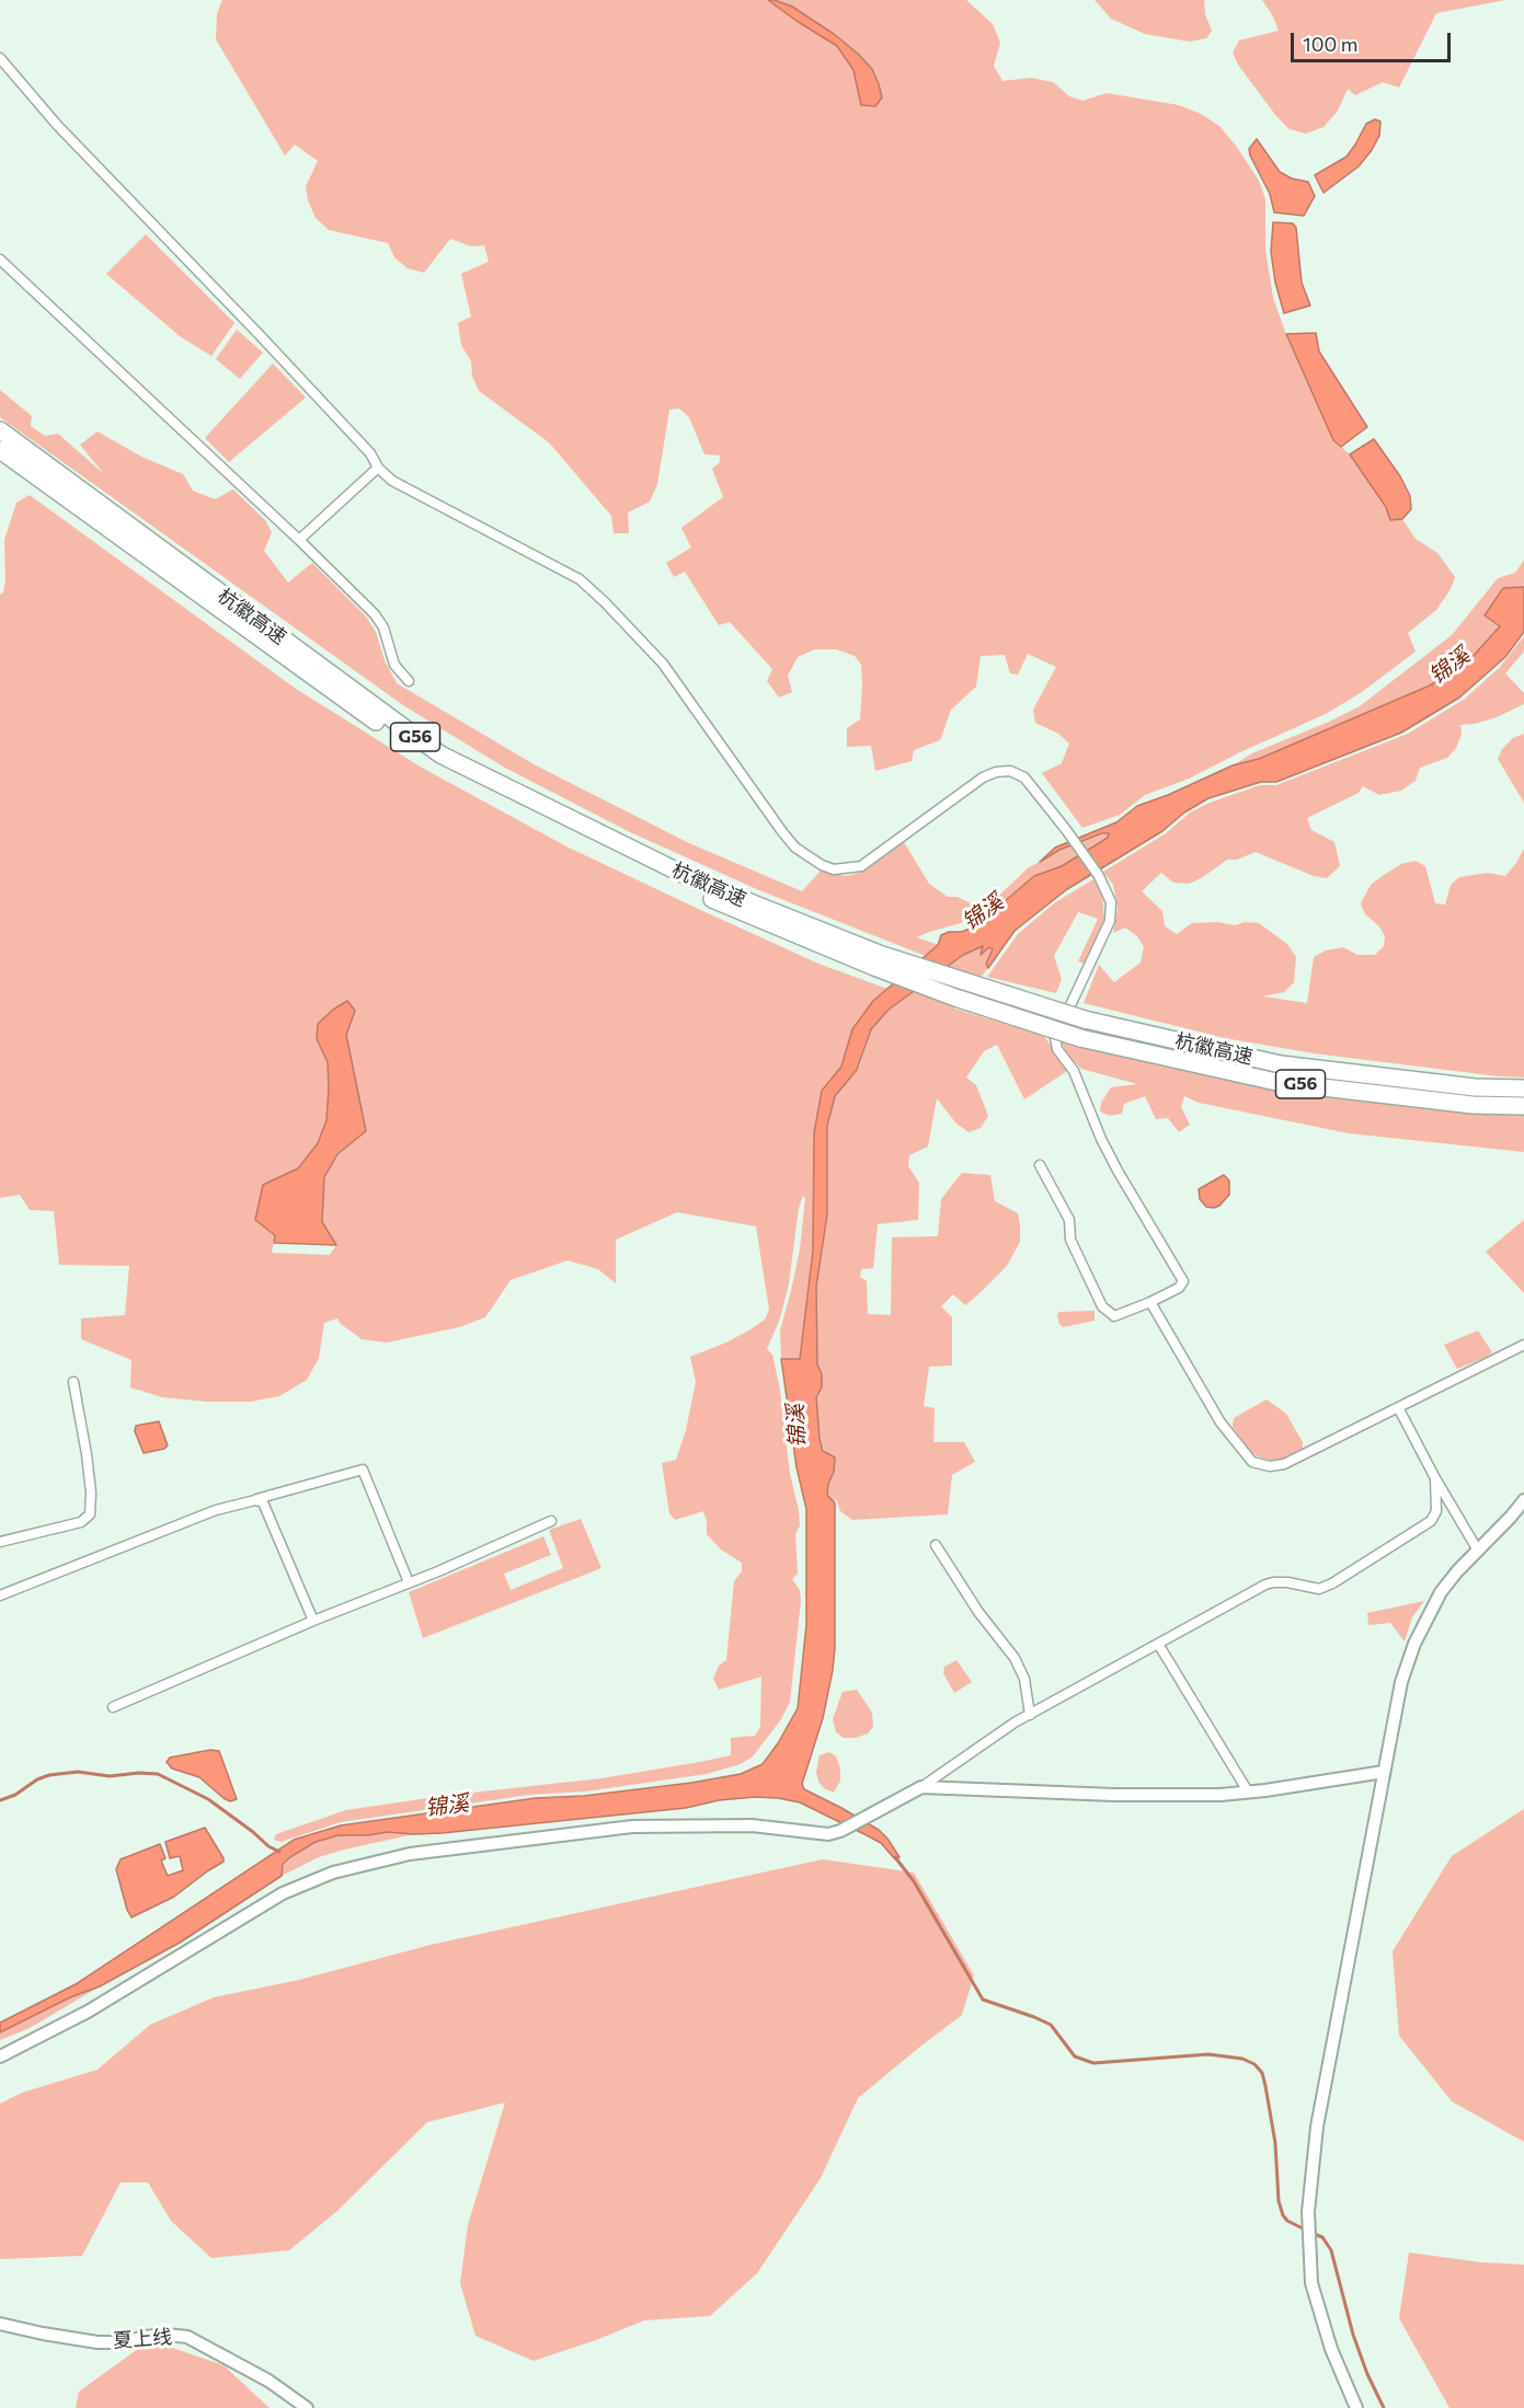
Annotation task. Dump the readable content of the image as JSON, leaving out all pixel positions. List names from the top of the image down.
{
  "streets": {
    "highway": ["杭徽高速", "G56"],
    "street": ["夏上线"]
  },
  "water": ["锦溪"],
  "scale_bar": "100 m"
}
